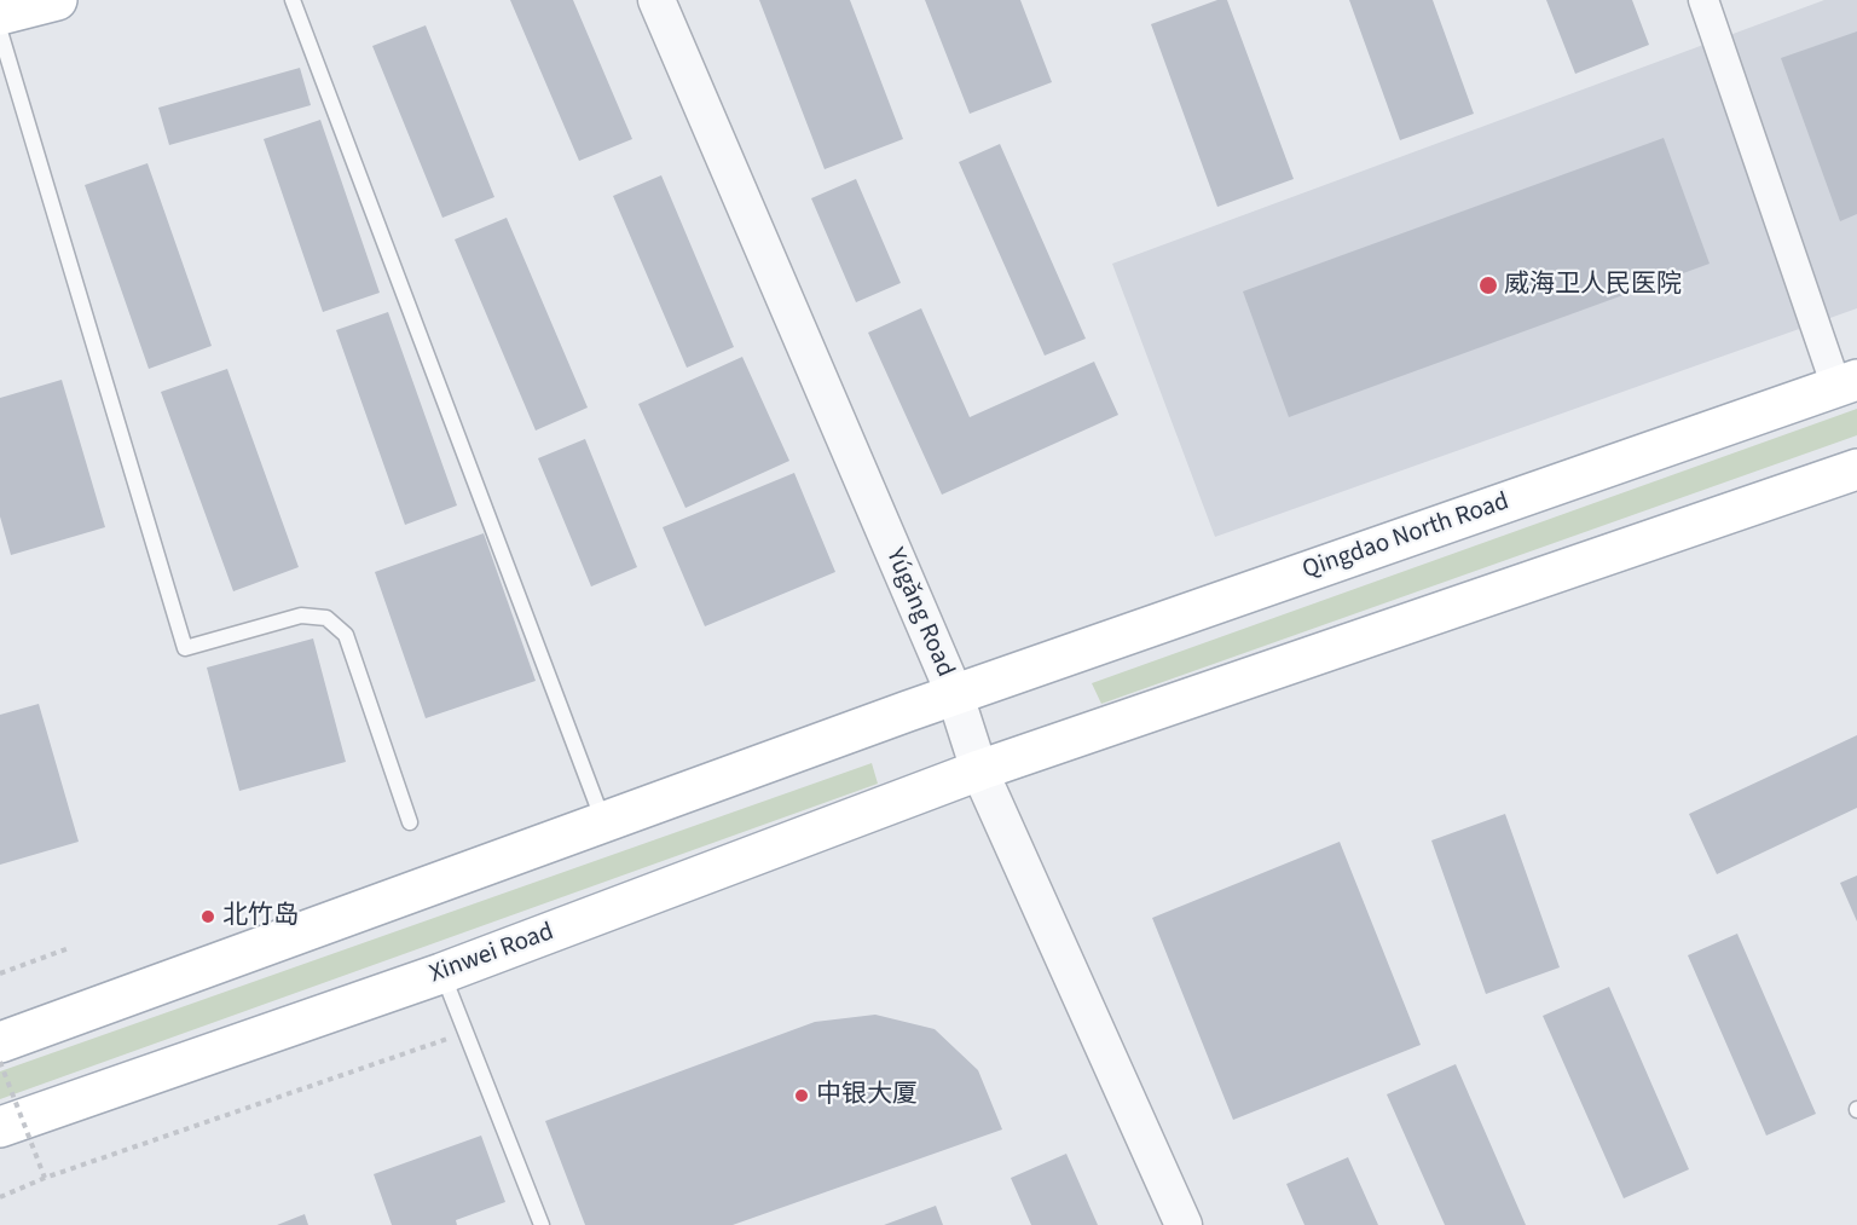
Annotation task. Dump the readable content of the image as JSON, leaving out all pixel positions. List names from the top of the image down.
{
  "streets": {
    "main road": ["Qingdao North Road", "Xinwei Road"],
    "street": ["Yúgǎng Road"]
  },
  "crossings": [
    ["Qingdao North Road", "Yúgǎng Road"],
    ["Yúgǎng Road", "Xinwei Road"]
  ],
  "places": ["威海卫人民医院", "北竹岛", "中银大厦"]
}
